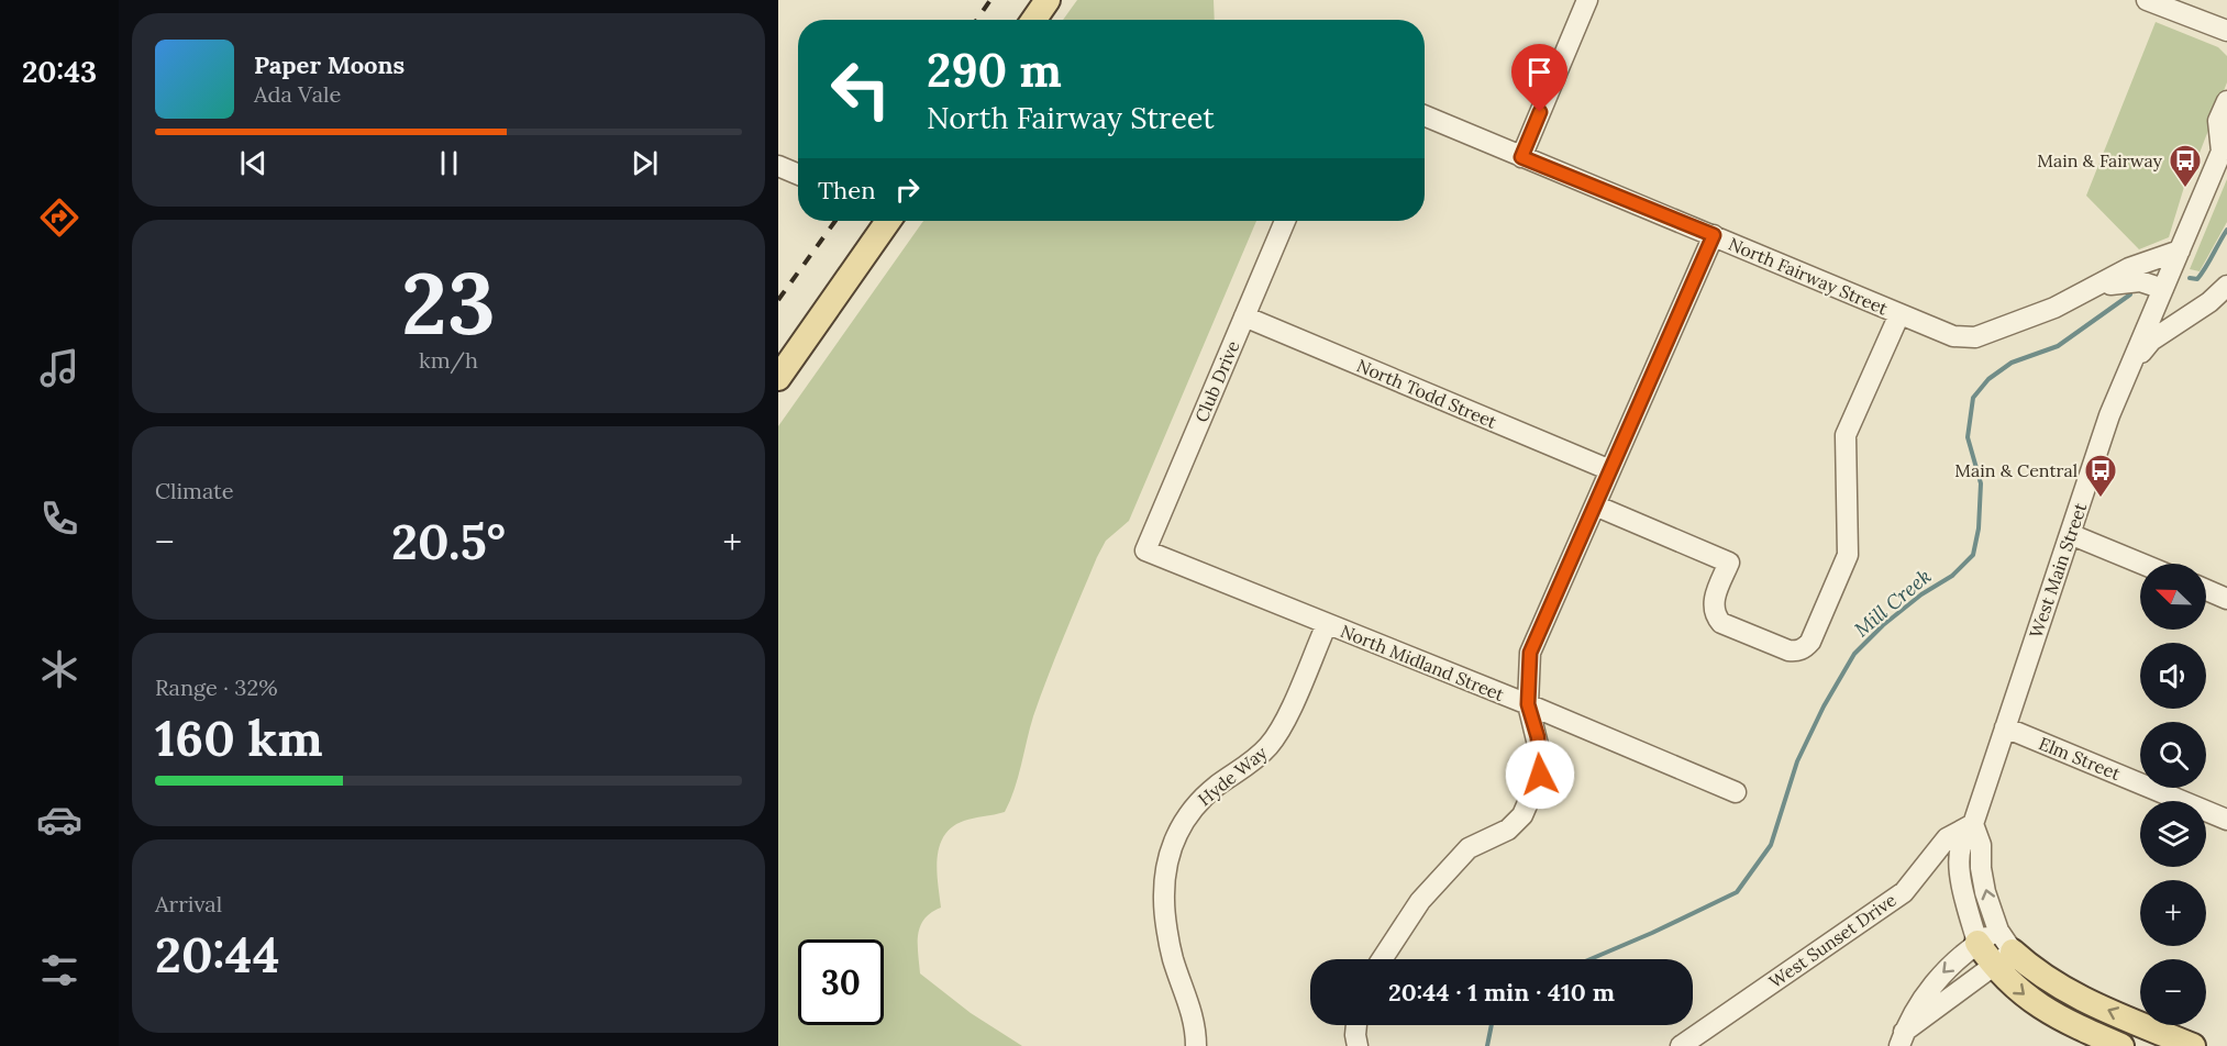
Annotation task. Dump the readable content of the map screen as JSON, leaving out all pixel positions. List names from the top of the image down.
{
  "streets": {
    "street": [
      "North Fairway Street",
      "Club Drive",
      "North Todd Street",
      "West Main Street",
      "North Midland Street",
      "Elm Street",
      "Hyde Way",
      "West Sunset Drive"
    ]
  },
  "crossings": [
    ["North Fairway Street", "West Main Street"],
    ["Club Drive", "North Todd Street"],
    ["Club Drive", "North Midland Street"],
    ["West Main Street", "Elm Street"],
    ["West Main Street", "West Sunset Drive"],
    ["North Midland Street", "Hyde Way"]
  ],
  "water": ["Mill Creek"],
  "places": {
    "bus stop": ["Main & Fairway", "Main & Central"]
  },
  "north": "top left",
  "page": {
    "tabs": "20:43",
    "turn": ["290 m", "North Fairway Street"],
    "song": ["Paper Moons", "Ada Vale"],
    "then": "Then",
    "tile": [
      ["23", "km/h"],
      "Climate",
      ["Range · 32%", "160 km"],
      ["Arrival", "20:44"]
    ],
    "heat": ["−", "20.5°", "+"],
    "map_buttons": ["+", "−"],
    "limit": "30",
    "trip": "20:44 · 1 min · 410 m"
  }
}
